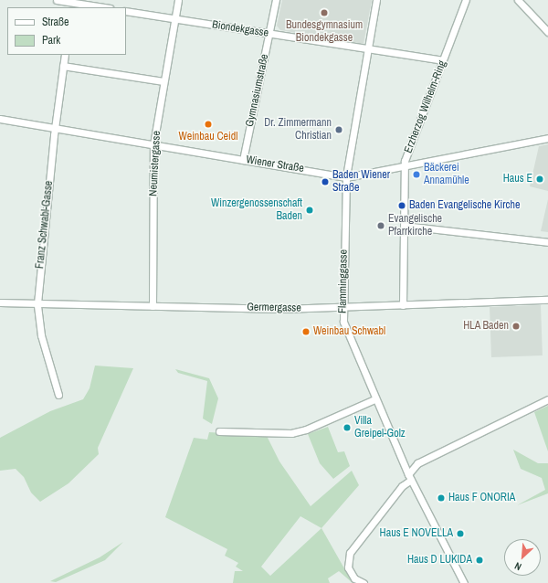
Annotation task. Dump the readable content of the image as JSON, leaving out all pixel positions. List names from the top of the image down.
{
  "streets": {
    "street": [
      "Biondekgasse",
      "Gymnasiumstraße",
      "Erzherzog Wilhelm-Ring",
      "Neumistergasse",
      "Wiener Straße",
      "Franz Schwabl-Gasse",
      "Flamminggasse",
      "Germergasse"
    ]
  },
  "crossings": [
    ["Biondekgasse", "Gymnasiumstraße"],
    ["Biondekgasse", "Erzherzog Wilhelm-Ring"],
    ["Biondekgasse", "Neumistergasse"],
    ["Biondekgasse", "Flamminggasse"],
    ["Gymnasiumstraße", "Wiener Straße"],
    ["Erzherzog Wilhelm-Ring", "Wiener Straße"],
    ["Erzherzog Wilhelm-Ring", "Germergasse"],
    ["Neumistergasse", "Wiener Straße"],
    ["Neumistergasse", "Germergasse"],
    ["Wiener Straße", "Franz Schwabl-Gasse"],
    ["Wiener Straße", "Flamminggasse"],
    ["Franz Schwabl-Gasse", "Germergasse"],
    ["Flamminggasse", "Germergasse"]
  ],
  "places": [
    "Bundesgymnasium Biondekgasse",
    "Weinbau Ceidl",
    "Dr. Zimmermann Christian",
    "Bäckerei Annamühle",
    "Haus E",
    "Baden Wiener Straße",
    "Baden Evangelische Kirche",
    "Winzergenossenschaft Baden",
    "Evangelische Pfarrkirche",
    "HLA Baden",
    "Weinbau Schwabl",
    "Villa Greipel-Golz",
    "Haus F ONORIA",
    "Haus E NOVELLA",
    "Haus D LUKIDA"
  ],
  "legend": ["Straße", "Park"],
  "north": "bottom left"
}
